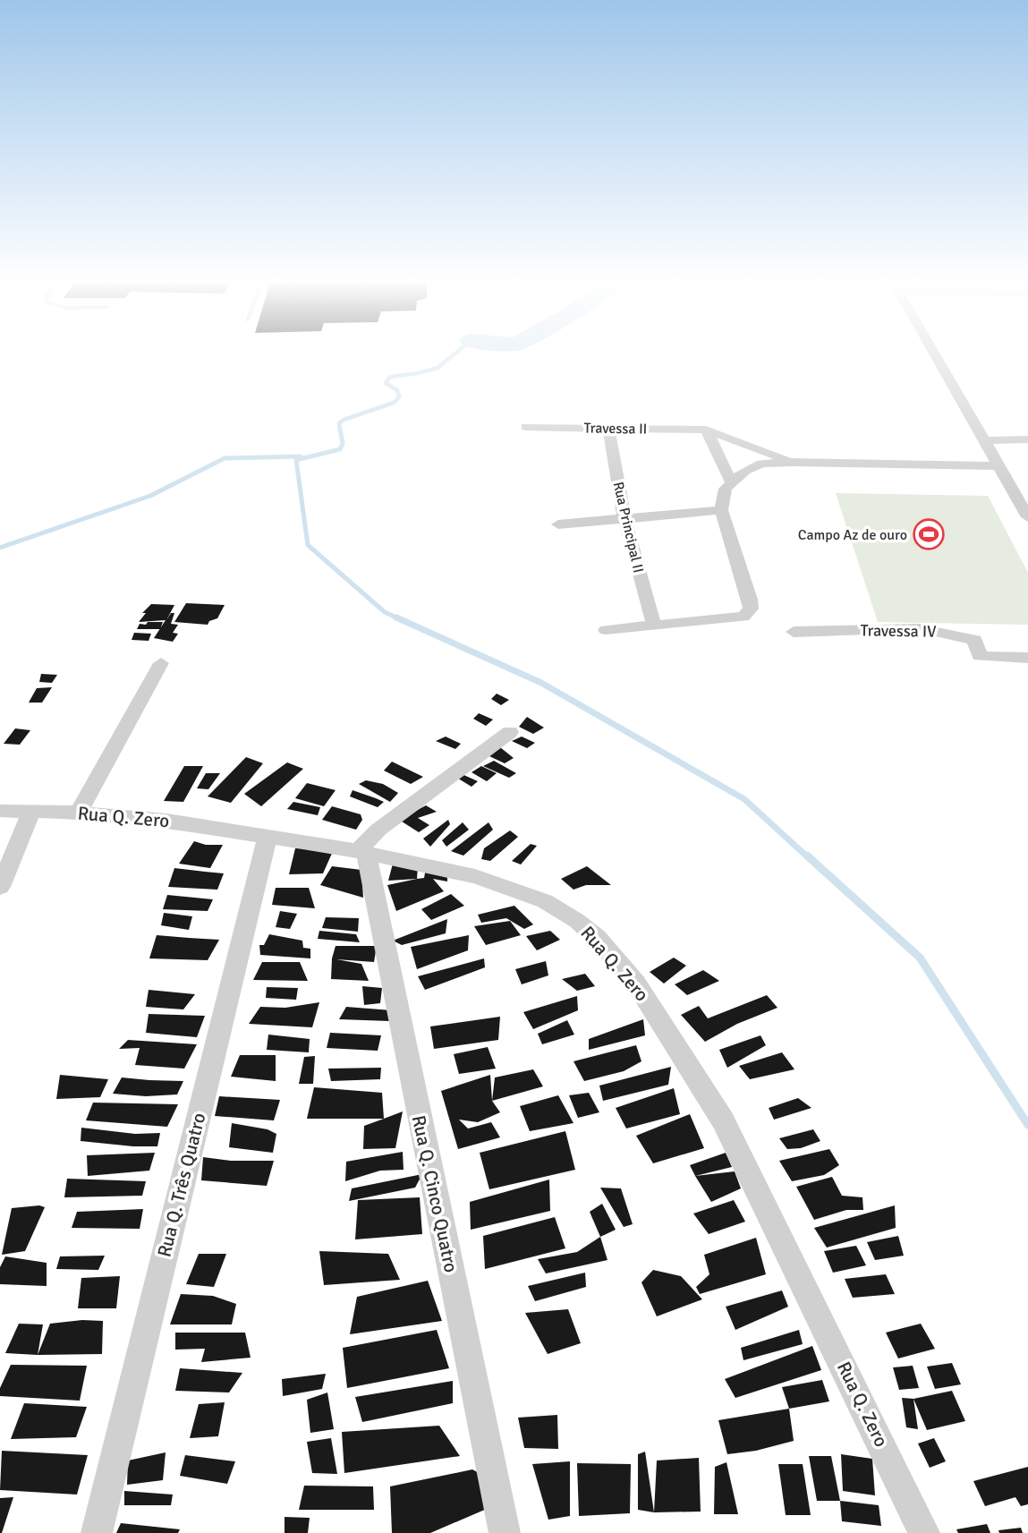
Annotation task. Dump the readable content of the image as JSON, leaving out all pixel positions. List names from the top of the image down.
{
  "streets": {
    "street": [
      "Travessa II",
      "Rua Principal II",
      "Travessa IV",
      "Rua Q. Zero",
      "Rua Q. Três Quatro",
      "Rua Q. Cinco Quatro"
    ]
  },
  "crossings": [
    ["Travessa II", "Rua Principal II"],
    ["Rua Q. Zero", "Rua Q. Três Quatro"],
    ["Rua Q. Zero", "Rua Q. Cinco Quatro"]
  ],
  "places": {
    "sports": ["Campo Az de ouro"]
  }
}
